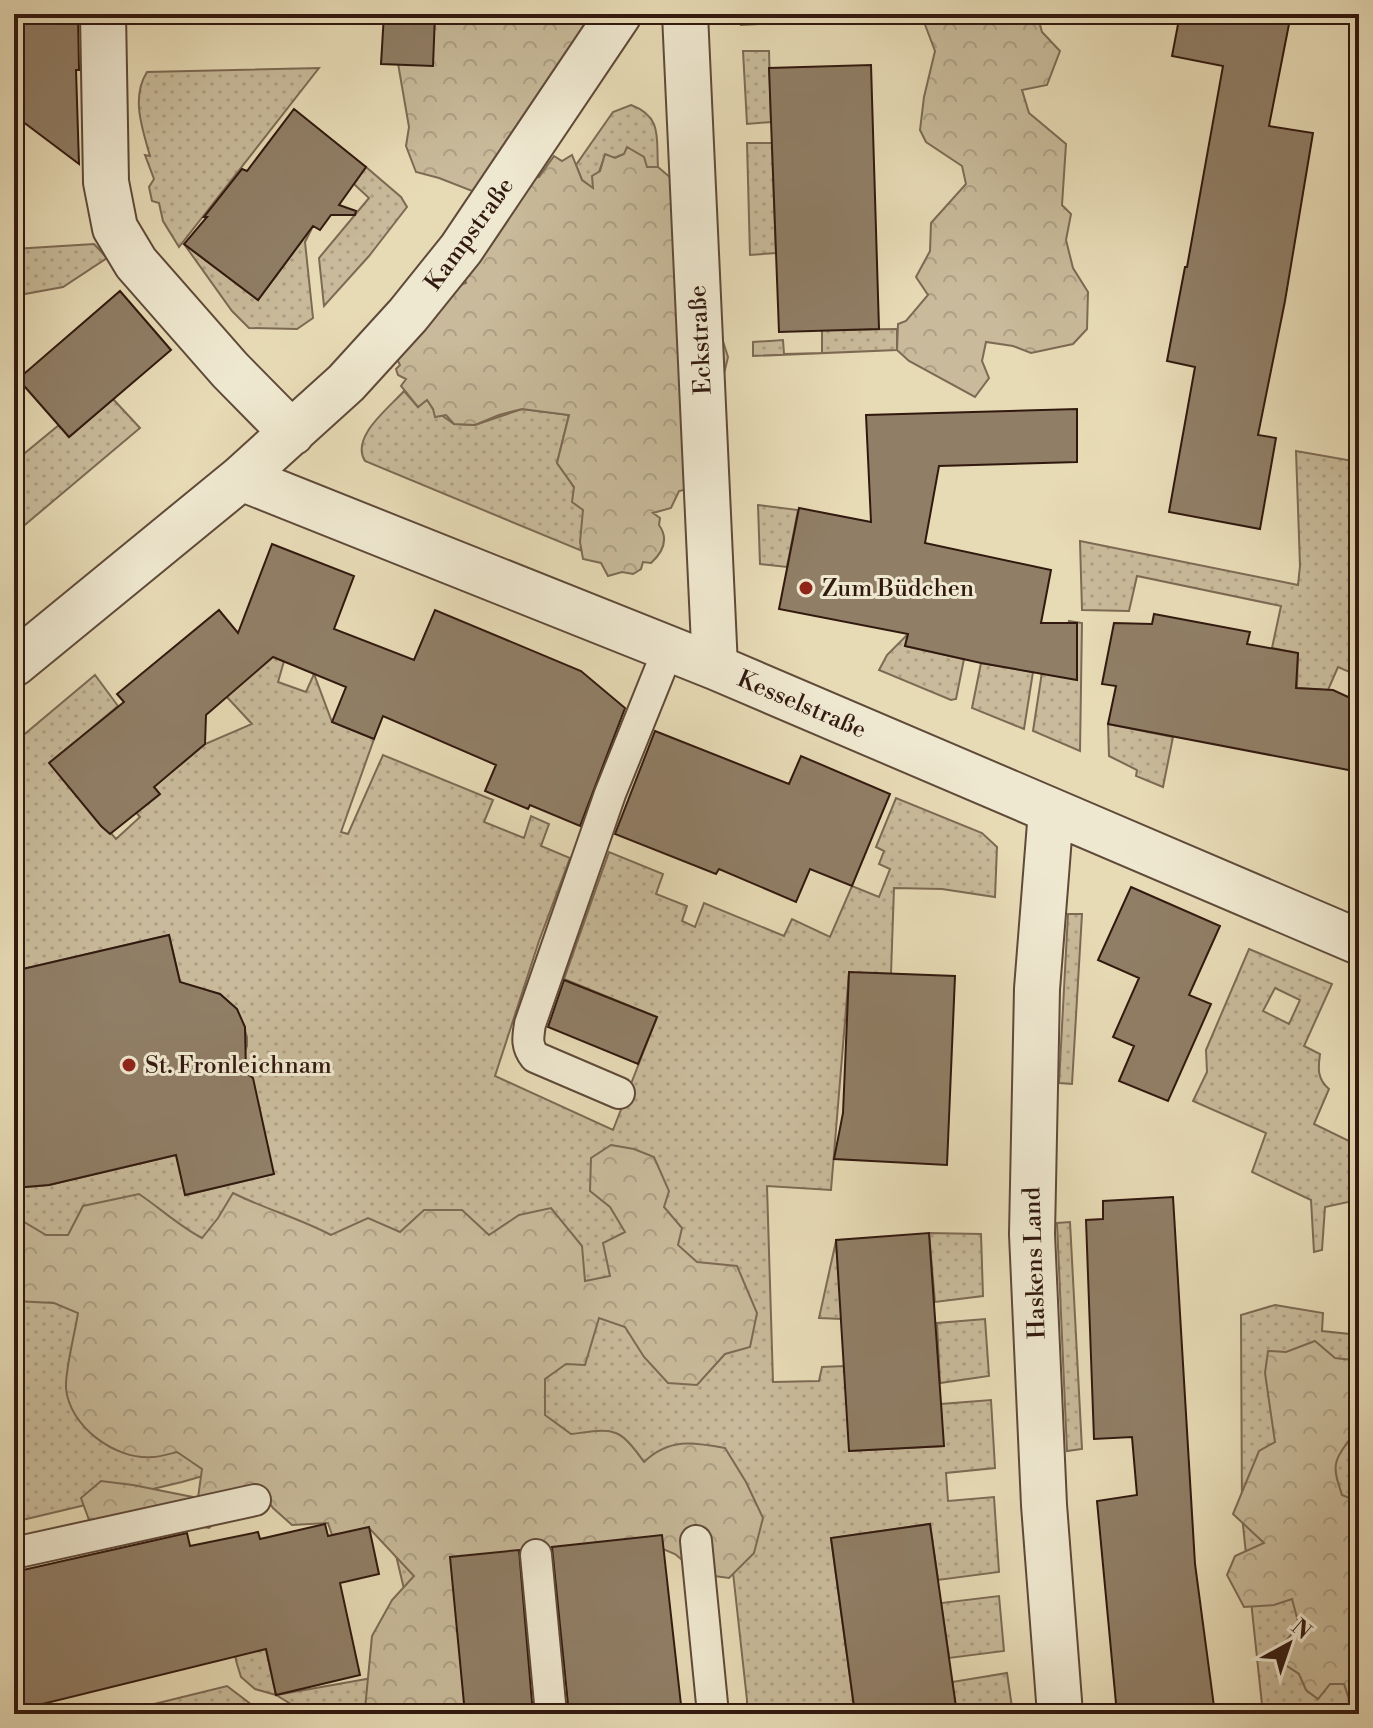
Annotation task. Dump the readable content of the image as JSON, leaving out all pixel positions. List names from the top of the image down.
{
  "streets": {
    "street": [
      "Kampstraße",
      "Eckstraße",
      "Kesselstraße",
      "Haskens Land"
    ]
  },
  "crossings": [
    ["Kampstraße", "Kesselstraße"],
    ["Eckstraße", "Kesselstraße"],
    ["Kesselstraße", "Haskens Land"]
  ],
  "places": ["Zum Büdchen", "St. Fronleichnam"],
  "north": "top right"
}
